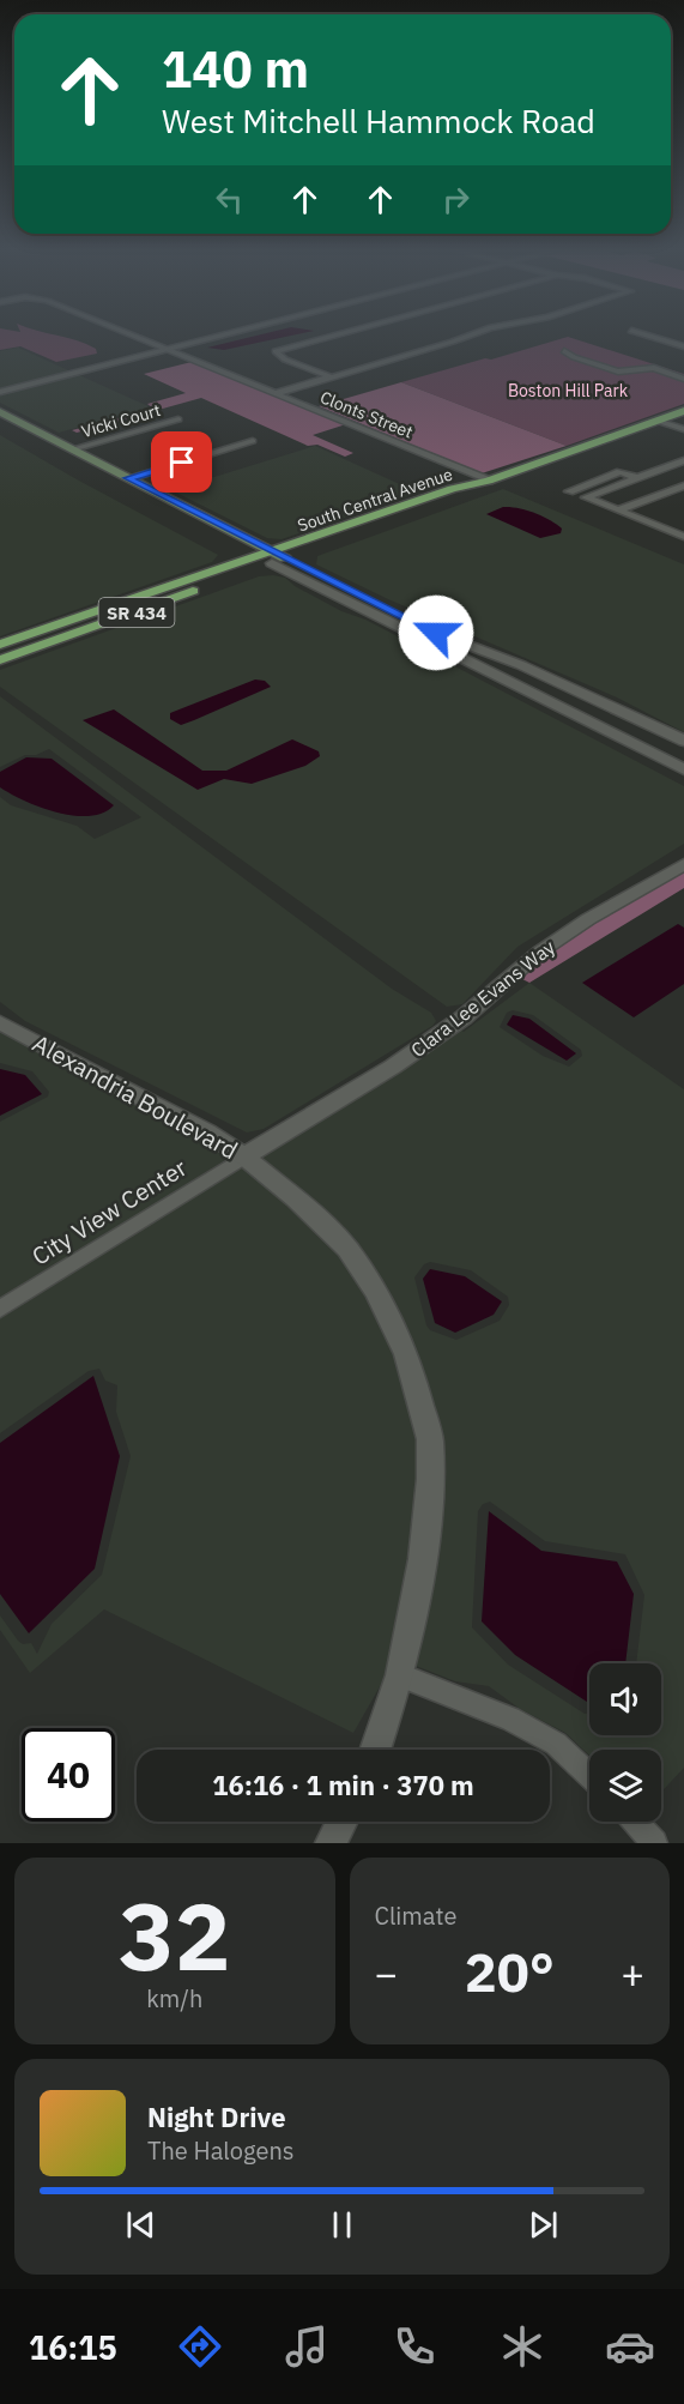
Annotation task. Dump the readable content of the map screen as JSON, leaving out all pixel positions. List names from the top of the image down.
{
  "streets": {
    "main road": ["South Central Avenue", "SR 434"],
    "street": [
      "Clonts Street",
      "Vicki Court",
      "Clara Lee Evans Way",
      "Alexandria Boulevard",
      "City View Center"
    ]
  },
  "crossings": [
    ["Clonts Street", "South Central Avenue"],
    ["South Central Avenue", "SR 434"],
    ["Clara Lee Evans Way", "Alexandria Boulevard"],
    ["Clara Lee Evans Way", "City View Center"],
    ["Alexandria Boulevard", "City View Center"]
  ],
  "parks": ["Boston Hill Park"],
  "page": {
    "turn": ["140 m", "West Mitchell Hammock Road"],
    "limit": "40",
    "trip": "16:16 · 1 min · 370 m",
    "tile": [
      ["32", "km/h"],
      "Climate"
    ],
    "heat": ["−", "20°", "+"],
    "song": ["Night Drive", "The Halogens"],
    "tabs": "16:15"
  }
}
